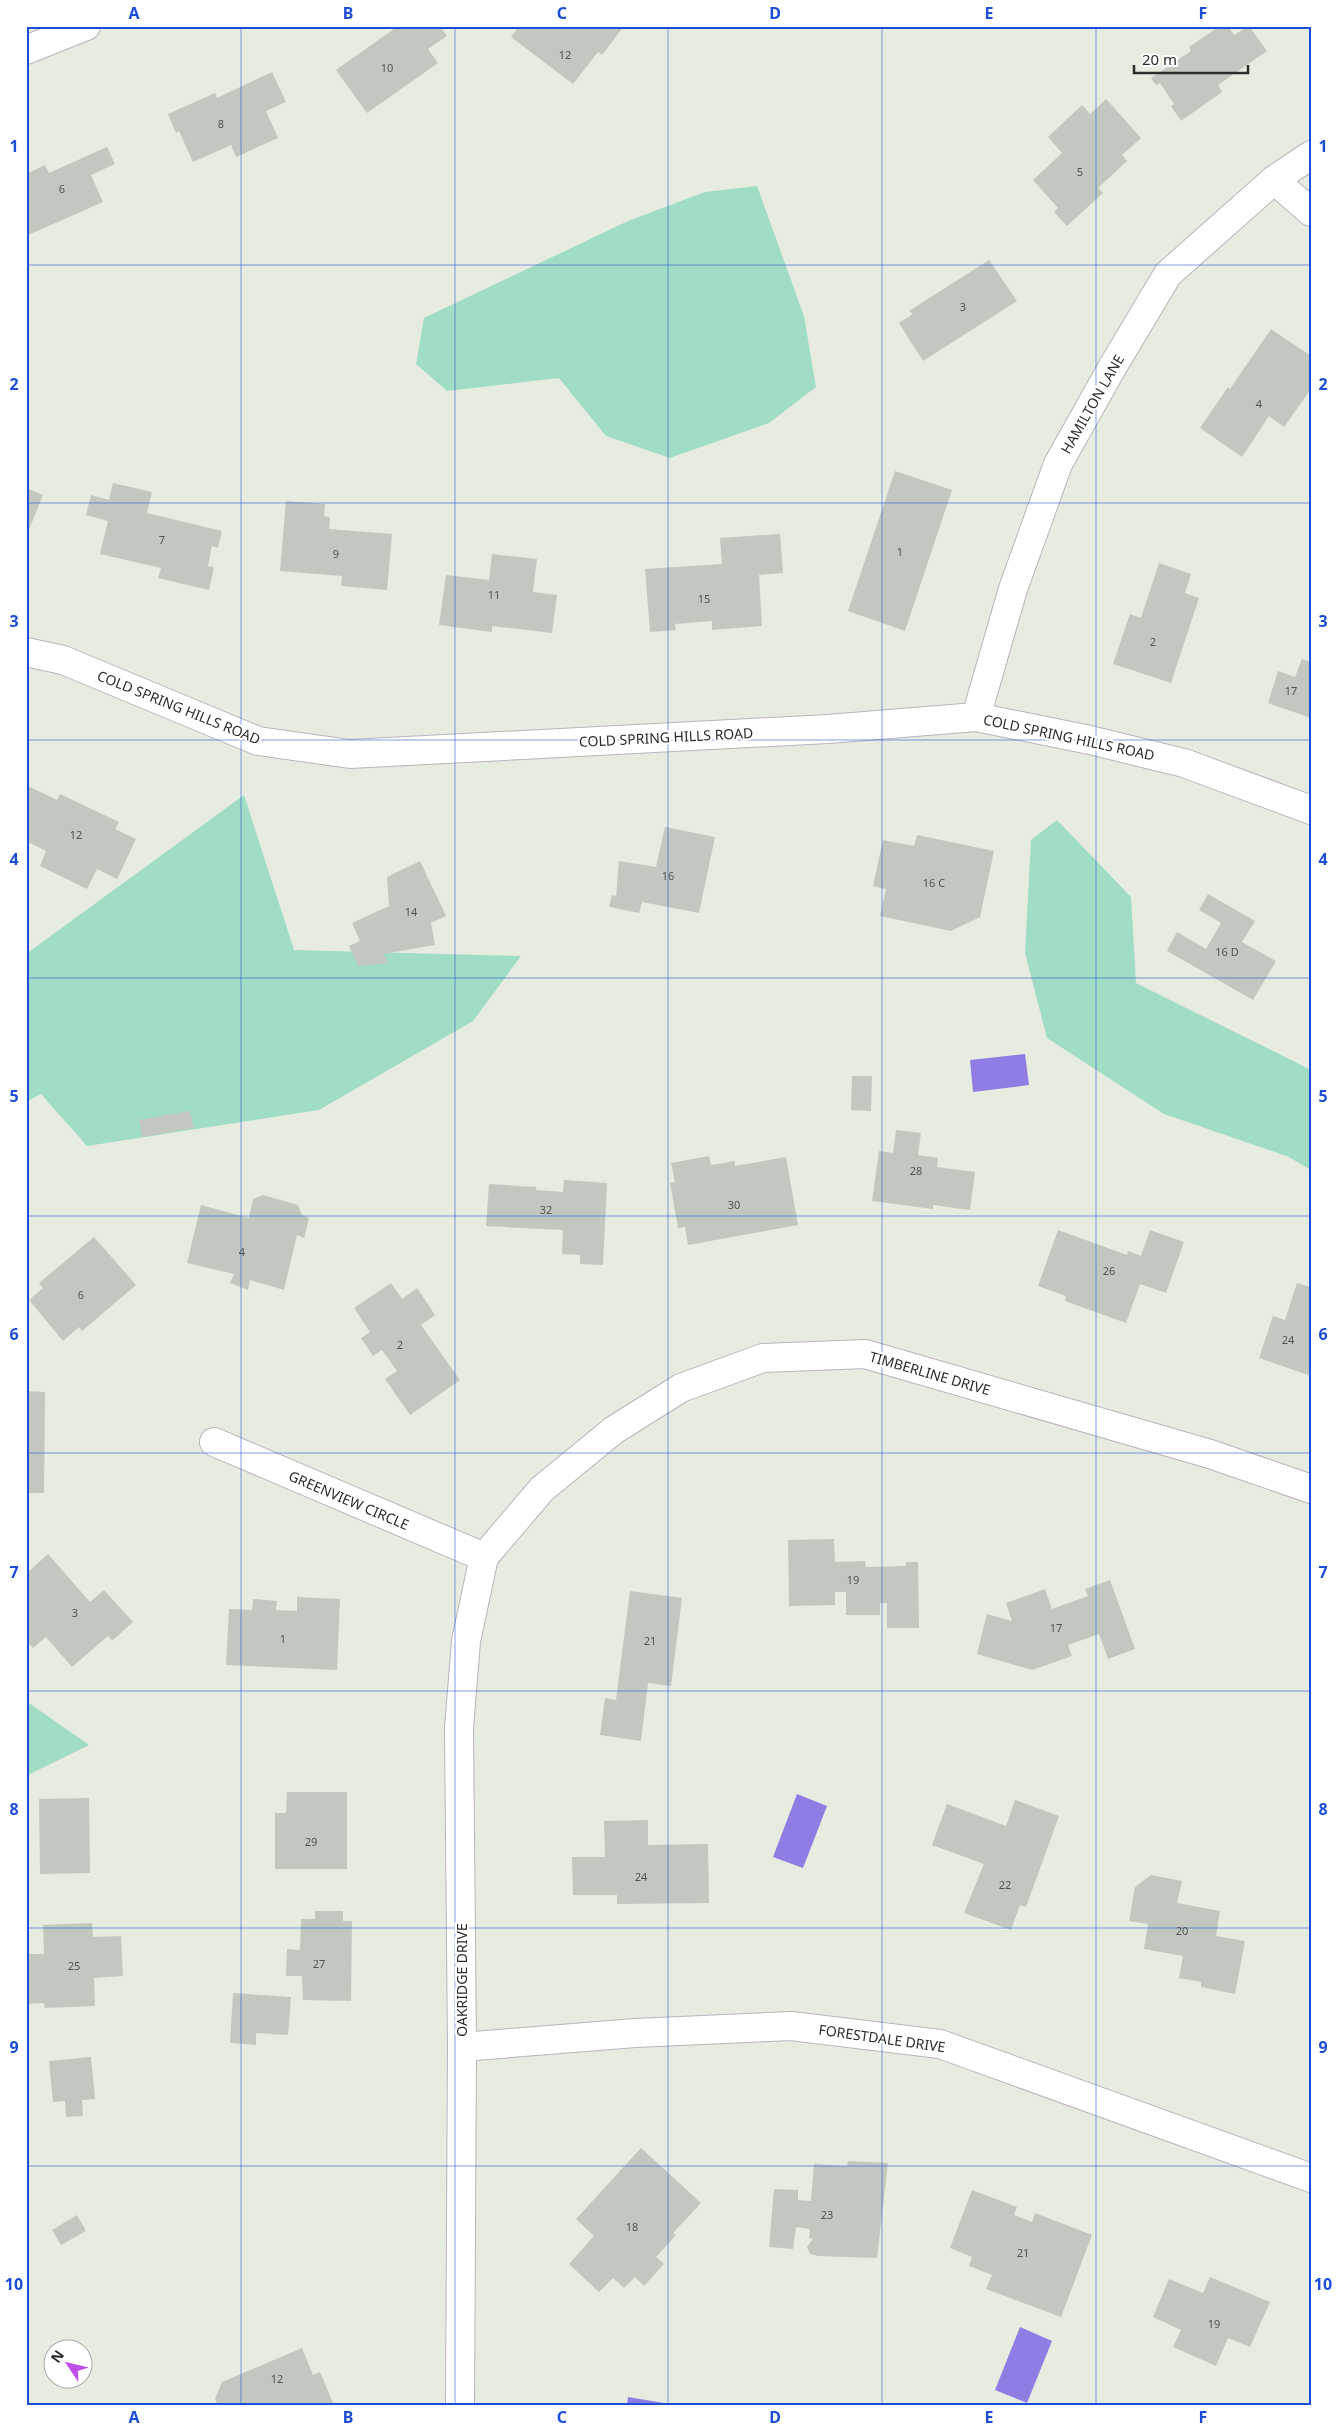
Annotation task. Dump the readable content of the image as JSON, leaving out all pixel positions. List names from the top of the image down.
{
  "streets": {
    "street": [
      "HAMILTON LANE",
      "COLD SPRING HILLS ROAD",
      "TIMBERLINE DRIVE",
      "GREENVIEW CIRCLE",
      "OAKRIDGE DRIVE",
      "FORESTDALE DRIVE"
    ]
  },
  "crossings": [
    ["HAMILTON LANE", "COLD SPRING HILLS ROAD"],
    ["TIMBERLINE DRIVE", "GREENVIEW CIRCLE"],
    ["TIMBERLINE DRIVE", "OAKRIDGE DRIVE"],
    ["GREENVIEW CIRCLE", "OAKRIDGE DRIVE"],
    ["OAKRIDGE DRIVE", "FORESTDALE DRIVE"]
  ],
  "house_numbers": [
    "12",
    "10",
    "8",
    "5",
    "6",
    "3",
    "4",
    "7",
    "1",
    "9",
    "11",
    "15",
    "2",
    "17",
    "12",
    "16",
    "16 C",
    "14",
    "16 D",
    "28",
    "30",
    "32",
    "4",
    "26",
    "6",
    "24",
    "2",
    "19",
    "3",
    "17",
    "1",
    "21",
    "29",
    "24",
    "22",
    "20",
    "27",
    "25",
    "23",
    "18",
    "21",
    "19",
    "12"
  ],
  "scale_bar": "20 m",
  "north": "top left",
  "grid": {
    "columns": [
      "A",
      "B",
      "C",
      "D",
      "E",
      "F"
    ],
    "rows": [
      "1",
      "2",
      "3",
      "4",
      "5",
      "6",
      "7",
      "8",
      "9",
      "10"
    ]
  }
}
